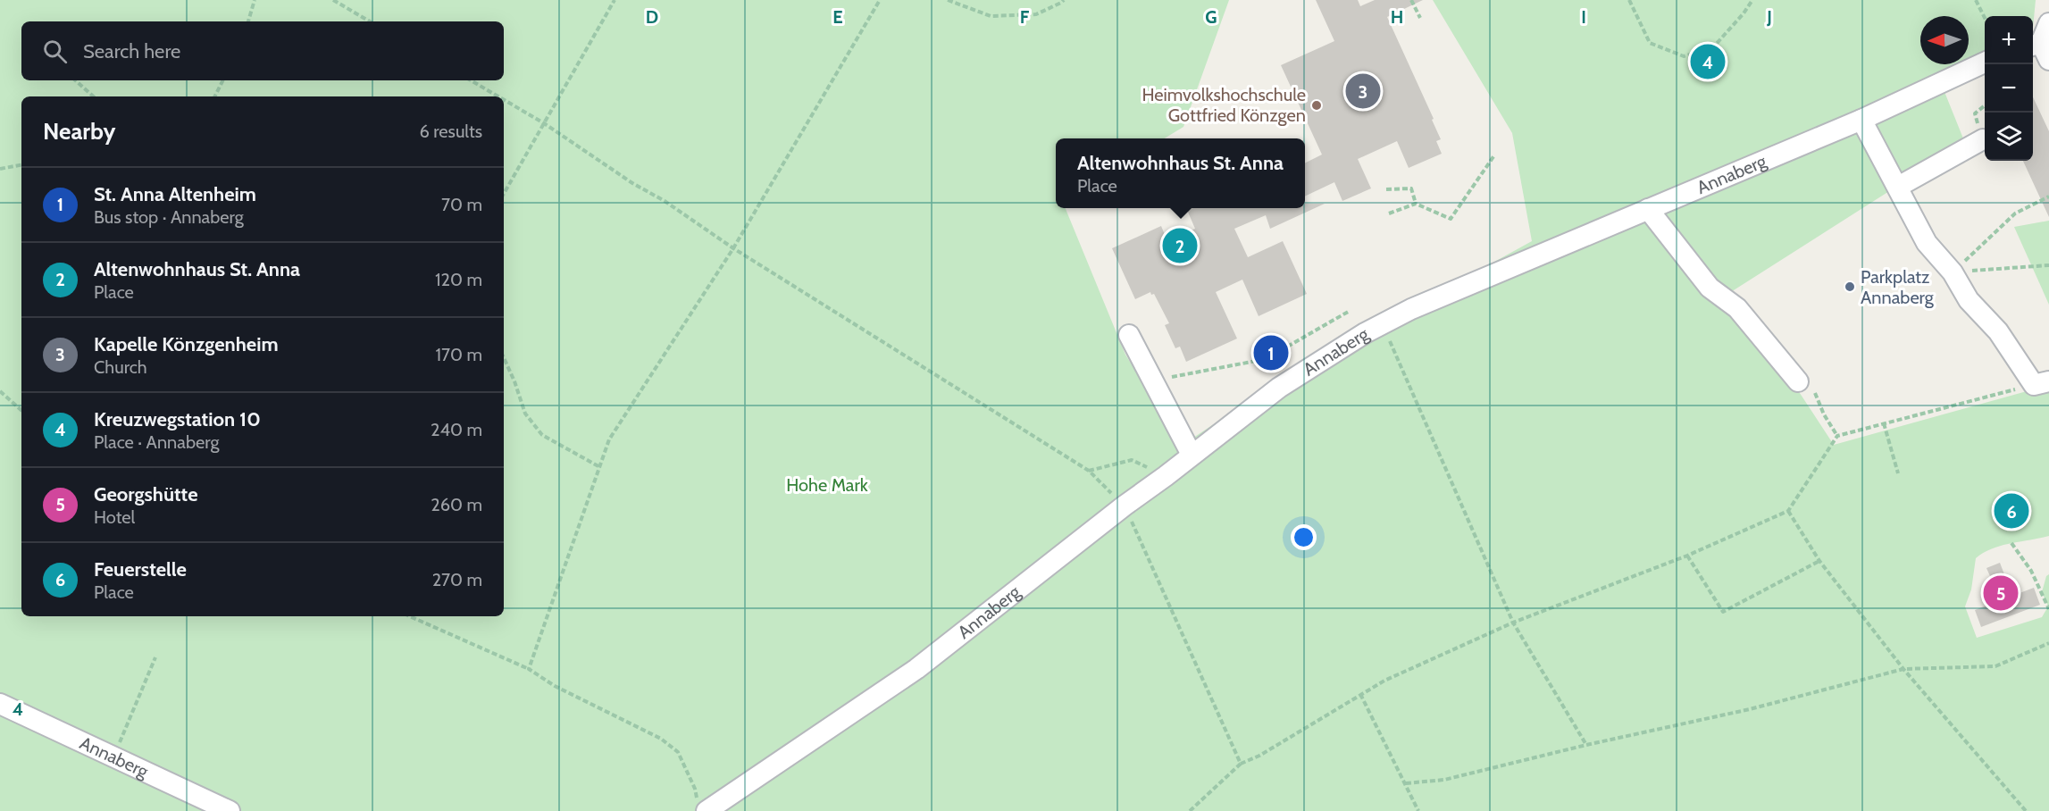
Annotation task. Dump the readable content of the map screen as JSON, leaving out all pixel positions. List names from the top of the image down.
{
  "streets": {
    "street": ["Annaberg"]
  },
  "parks": ["Hohe Mark"],
  "places": ["Heimvolkshochschule Gottfried Könzgen", "Parkplatz Annaberg"],
  "north": "left",
  "page": {
    "map_buttons": ["+", "−"],
    "search": "Search here",
    "pins": [
      "4",
      "3",
      "2",
      "1",
      "6",
      "5"
    ],
    "heading": ["Nearby", "6 results"],
    "popup": ["Altenwohnhaus St. Anna", "Place"],
    "list": [
      {
        "mark": "1",
        "name": "St. Anna Altenheim",
        "note": "Bus stop · Annaberg",
        "value": "70 m"
      },
      {
        "mark": "2",
        "name": "Altenwohnhaus St. Anna",
        "note": "Place",
        "value": "120 m"
      },
      {
        "mark": "3",
        "name": "Kapelle Könzgenheim",
        "note": "Church",
        "value": "170 m"
      },
      {
        "mark": "4",
        "name": "Kreuzwegstation 10",
        "note": "Place · Annaberg",
        "value": "240 m"
      },
      {
        "mark": "5",
        "name": "Georgshütte",
        "note": "Hotel",
        "value": "260 m"
      },
      {
        "mark": "6",
        "name": "Feuerstelle",
        "note": "Place",
        "value": "270 m"
      }
    ]
  },
  "grid": {
    "columns": [
      "D",
      "E",
      "F",
      "G",
      "H",
      "I",
      "J"
    ],
    "rows": ["4"]
  }
}
